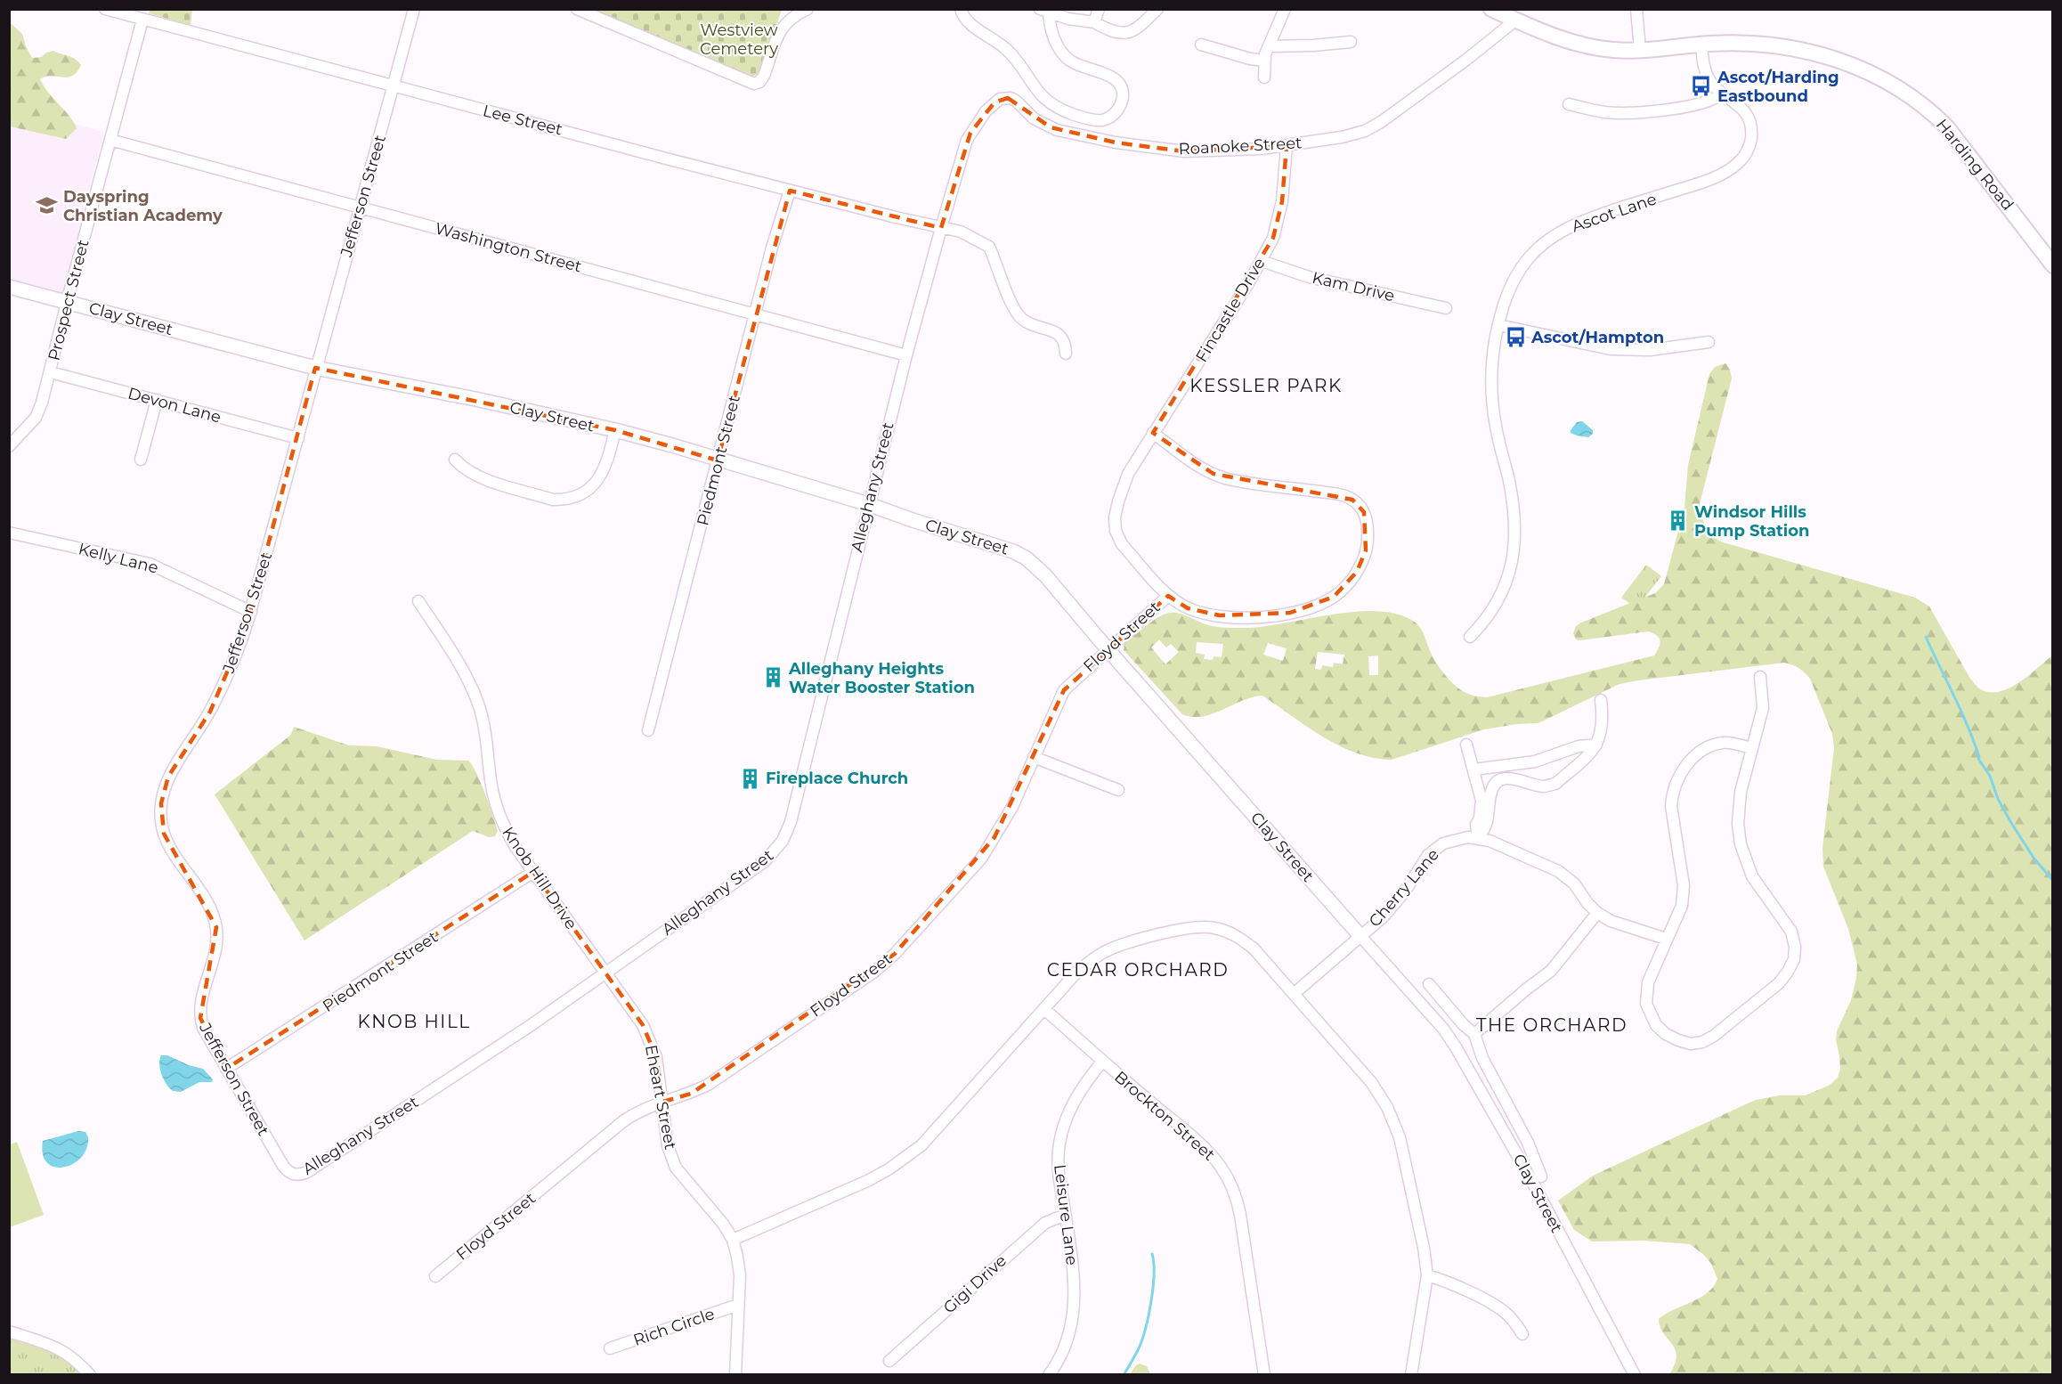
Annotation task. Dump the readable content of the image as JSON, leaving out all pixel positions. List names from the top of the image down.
{
  "streets": {
    "main road": ["Harding Road"],
    "street": [
      "Lee Street",
      "Roanoke Street",
      "Jefferson Street",
      "Ascot Lane",
      "Washington Street",
      "Kam Drive",
      "Prospect Street",
      "Fincastle Drive",
      "Clay Street",
      "Devon Lane",
      "Piedmont Street",
      "Alleghany Street",
      "Kelly Lane",
      "Floyd Street",
      "Knob Hill Drive",
      "Cherry Lane",
      "Eheart Street",
      "Brockton Street",
      "Leisure Lane",
      "Gigi Drive",
      "Rich Circle"
    ]
  },
  "crossings": [
    ["Lee Street", "Jefferson Street"],
    ["Lee Street", "Prospect Street"],
    ["Lee Street", "Piedmont Street"],
    ["Lee Street", "Alleghany Street"],
    ["Roanoke Street", "Harding Road"],
    ["Roanoke Street", "Fincastle Drive"],
    ["Roanoke Street", "Alleghany Street"],
    ["Harding Road", "Ascot Lane"],
    ["Jefferson Street", "Washington Street"],
    ["Jefferson Street", "Clay Street"],
    ["Jefferson Street", "Devon Lane"],
    ["Jefferson Street", "Piedmont Street"],
    ["Jefferson Street", "Alleghany Street"],
    ["Jefferson Street", "Kelly Lane"],
    ["Washington Street", "Prospect Street"],
    ["Washington Street", "Piedmont Street"],
    ["Washington Street", "Alleghany Street"],
    ["Kam Drive", "Fincastle Drive"],
    ["Prospect Street", "Clay Street"],
    ["Prospect Street", "Devon Lane"],
    ["Fincastle Drive", "Floyd Street"],
    ["Clay Street", "Piedmont Street"],
    ["Clay Street", "Alleghany Street"],
    ["Clay Street", "Floyd Street"],
    ["Clay Street", "Cherry Lane"],
    ["Piedmont Street", "Knob Hill Drive"],
    ["Alleghany Street", "Knob Hill Drive"],
    ["Alleghany Street", "Eheart Street"],
    ["Floyd Street", "Eheart Street"],
    ["Knob Hill Drive", "Eheart Street"],
    ["Eheart Street", "Rich Circle"],
    ["Brockton Street", "Leisure Lane"],
    ["Leisure Lane", "Gigi Drive"]
  ],
  "districts": [
    "KESSLER PARK",
    "CEDAR ORCHARD",
    "KNOB HILL",
    "THE ORCHARD"
  ],
  "parks": ["Westview Cemetery"],
  "places": {
    "bus stop": ["Ascot/Harding Eastbound", "Ascot/Hampton"],
    "school or university": ["Dayspring Christian Academy"],
    "building": ["Windsor Hills Pump Station", "Alleghany Heights Water Booster Station", "Fireplace Church"]
  }
}
